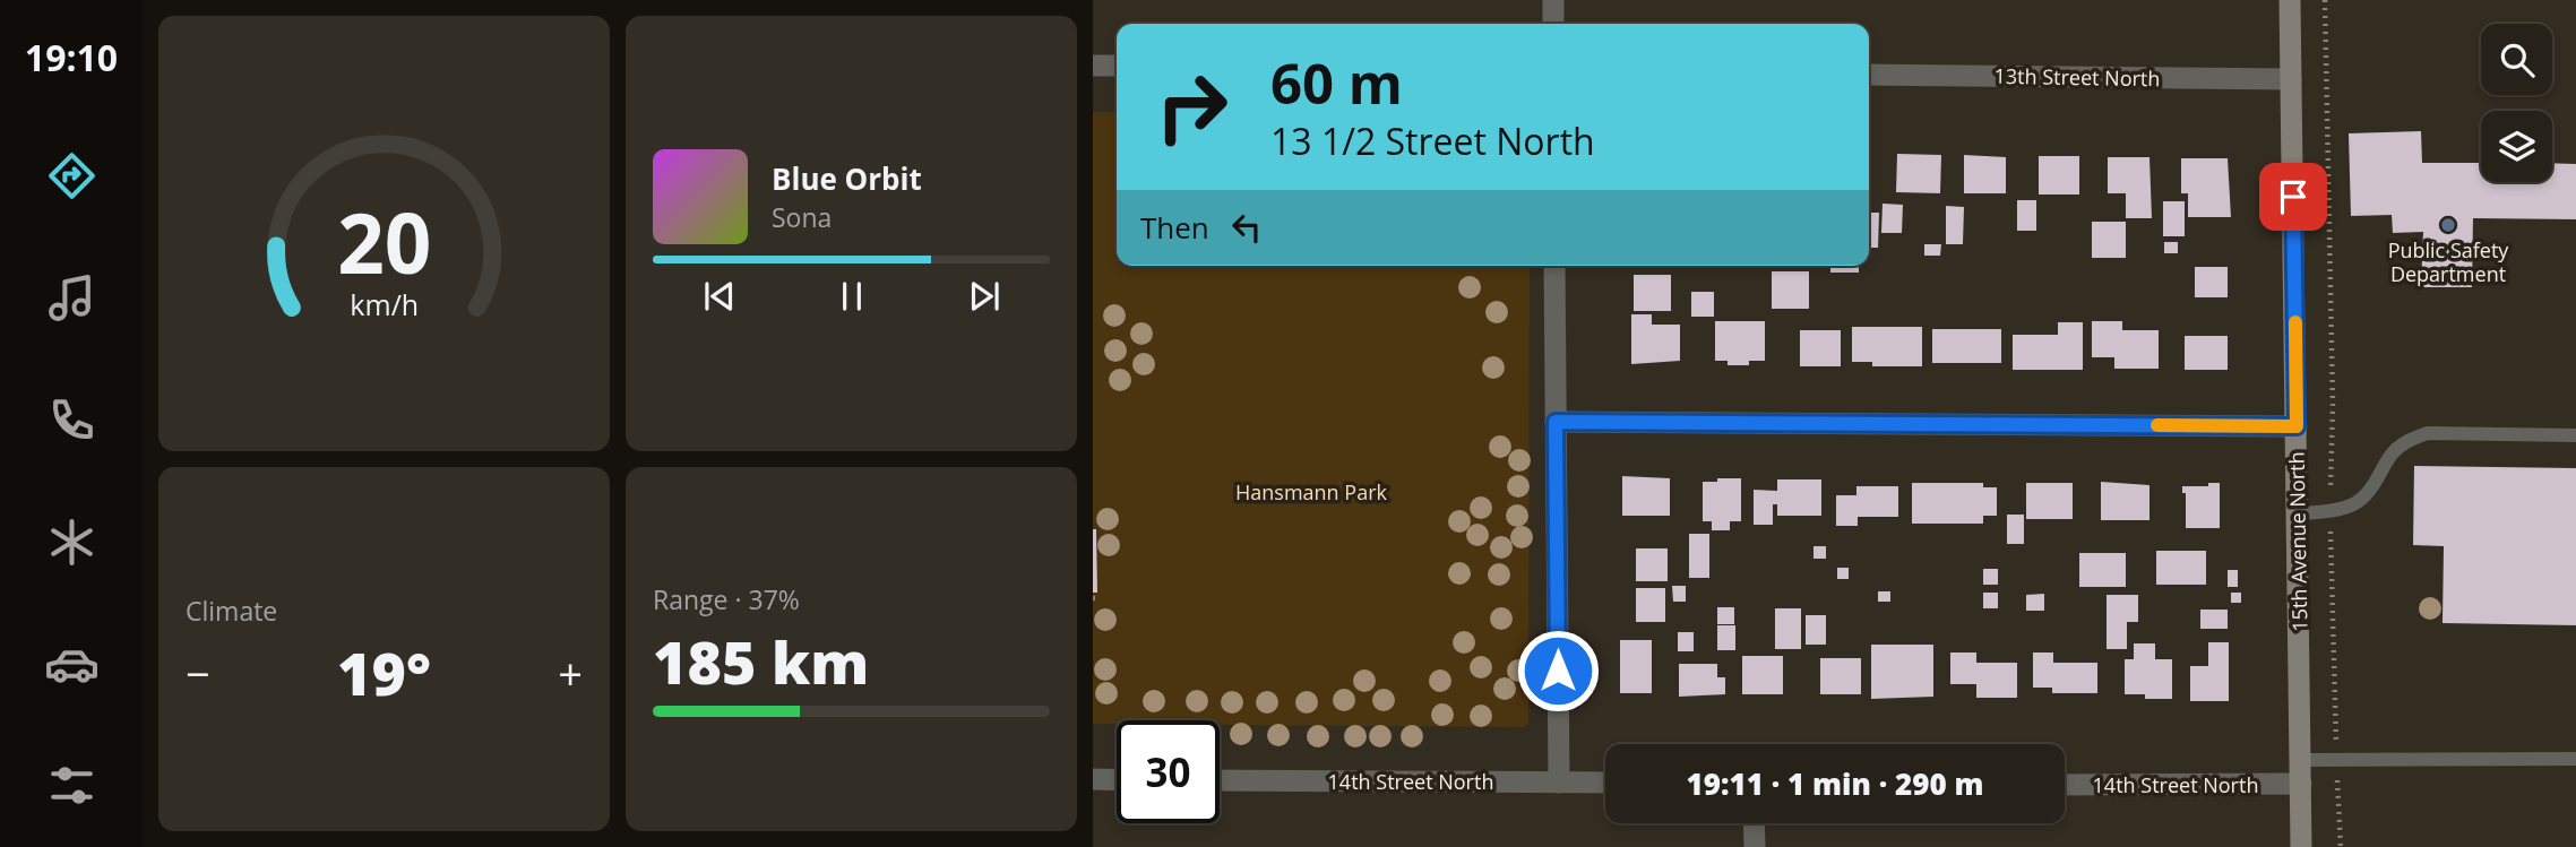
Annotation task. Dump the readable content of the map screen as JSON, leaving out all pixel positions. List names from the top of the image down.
{
  "streets": {
    "main road": ["15th Avenue North"],
    "street": ["13th Street North", "14th Street North"]
  },
  "crossings": [
    ["13th Street North", "15th Avenue North"],
    ["15th Avenue North", "14th Street North"]
  ],
  "parks": ["Hansmann Park"],
  "places": ["Public Safety Department"],
  "page": {
    "tabs": "19:10",
    "turn": ["60 m", "13 1/2 Street North"],
    "song": ["Blue Orbit", "Sona"],
    "then": "Then",
    "tile": [
      "Climate",
      ["Range · 37%", "185 km"]
    ],
    "heat": ["−", "19°", "+"],
    "limit": "30",
    "trip": "19:11 · 1 min · 290 m",
    "gauge": ["20", "km/h"]
  }
}
